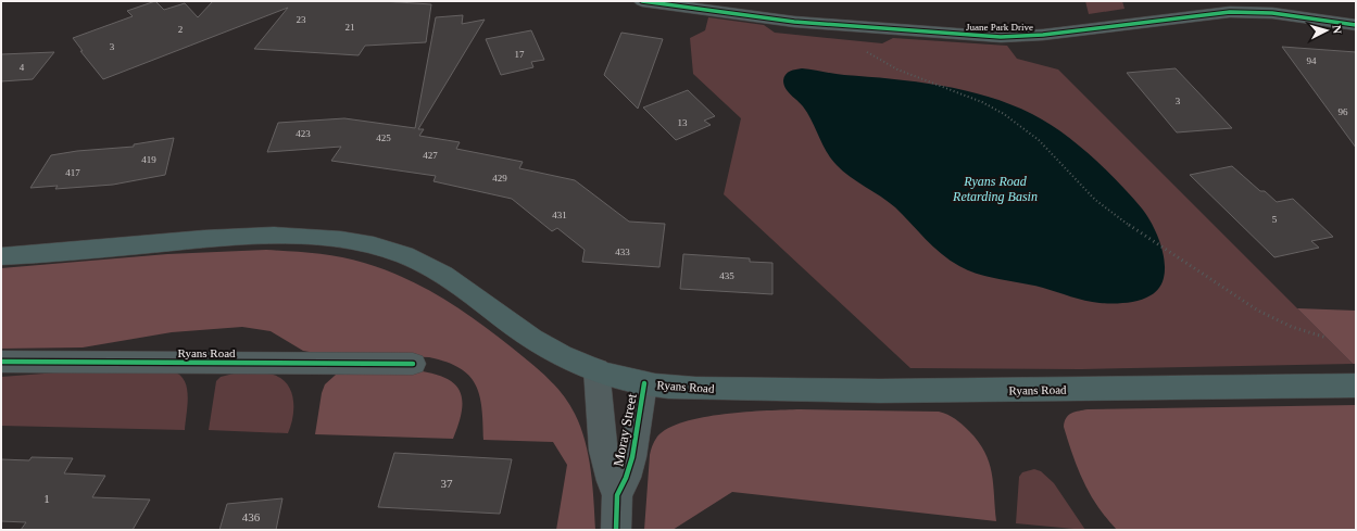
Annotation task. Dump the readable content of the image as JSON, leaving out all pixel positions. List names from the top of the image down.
{
  "streets": {
    "main road": ["Ryans Road"],
    "street": ["Juane Park Drive", "Moray Street"]
  },
  "crossings": [
    ["Ryans Road", "Moray Street"]
  ],
  "water": ["Ryans Road Retarding Basin"],
  "house_numbers": [
    "23",
    "21",
    "2",
    "3",
    "17",
    "94",
    "4",
    "3",
    "96",
    "13",
    "423",
    "425",
    "427",
    "419",
    "417",
    "429",
    "431",
    "5",
    "433",
    "435",
    "37",
    "1",
    "436"
  ],
  "north": "right"
}
